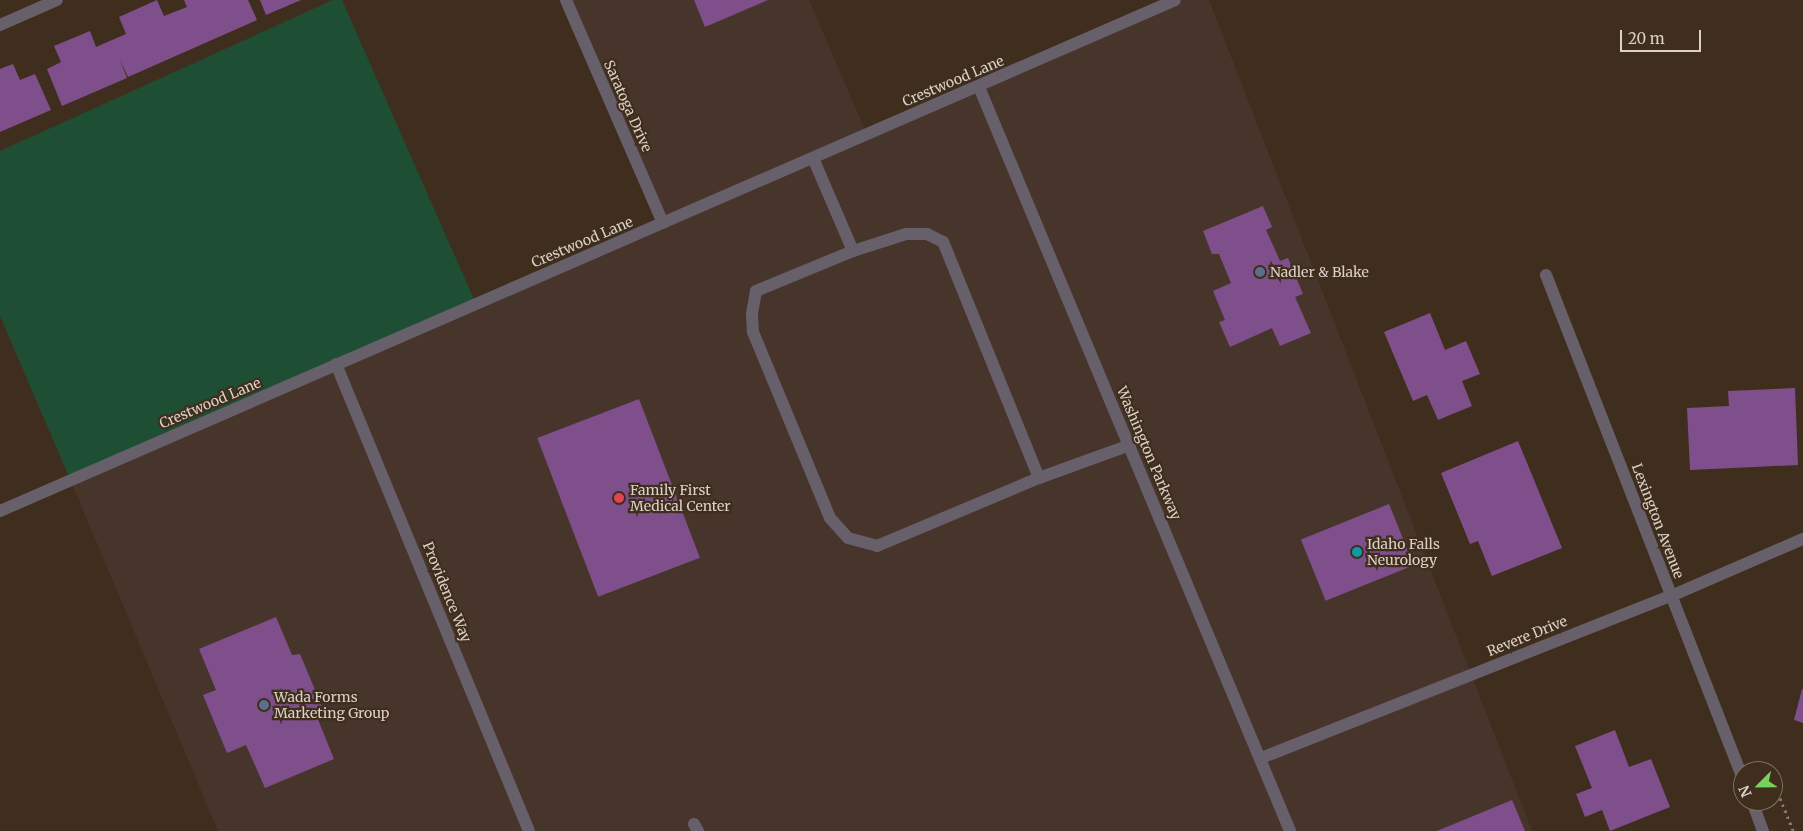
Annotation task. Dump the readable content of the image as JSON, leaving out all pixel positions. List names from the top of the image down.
{
  "streets": {
    "street": [
      "Crestwood Lane",
      "Saratoga Drive",
      "Washington Parkway",
      "Lexington Avenue",
      "Providence Way",
      "Revere Drive"
    ]
  },
  "crossings": [
    ["Crestwood Lane", "Saratoga Drive"],
    ["Crestwood Lane", "Washington Parkway"],
    ["Crestwood Lane", "Providence Way"],
    ["Washington Parkway", "Revere Drive"],
    ["Lexington Avenue", "Revere Drive"]
  ],
  "places": [
    "Nadler & Blake",
    "Family First Medical Center",
    "Idaho Falls Neurology",
    "Wada Forms Marketing Group"
  ],
  "scale_bar": "20 m",
  "north": "bottom left"
}
